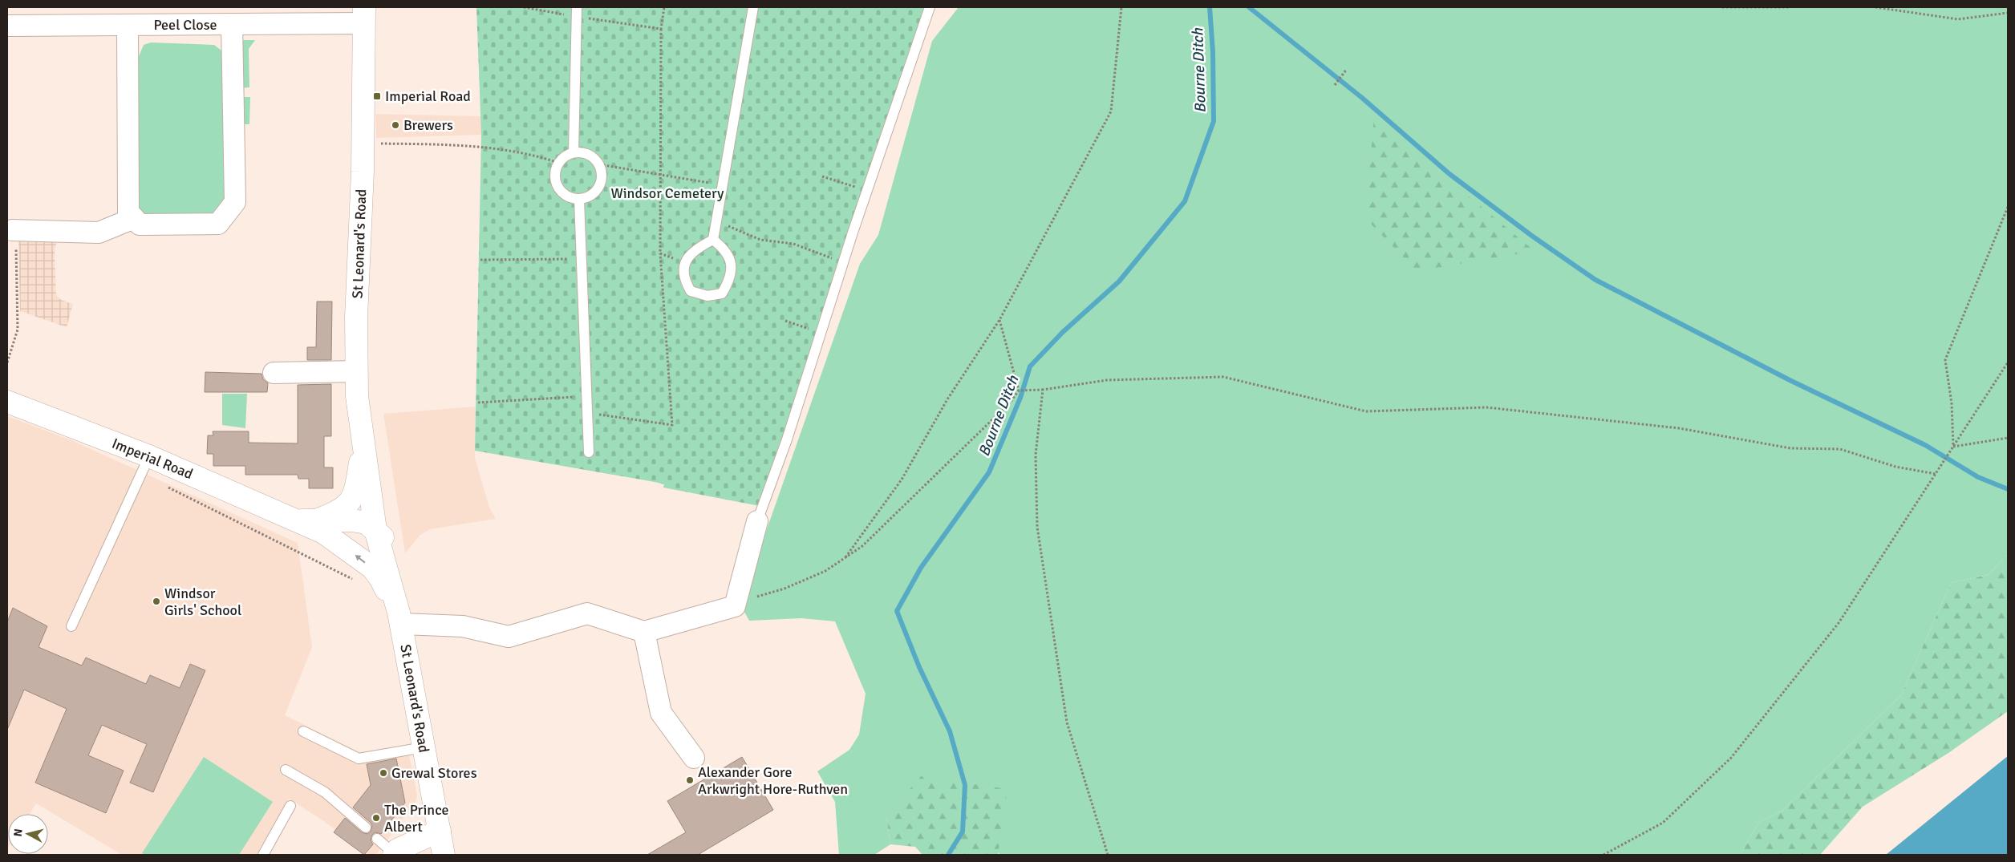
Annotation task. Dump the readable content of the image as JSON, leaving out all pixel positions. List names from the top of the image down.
{
  "streets": {
    "main road": ["St Leonard's Road", "Imperial Road"],
    "street": ["Peel Close"]
  },
  "crossings": [
    ["Peel Close", "St Leonard's Road"],
    ["St Leonard's Road", "Imperial Road"]
  ],
  "water": ["Bourne Ditch"],
  "parks": ["Windsor Cemetery"],
  "places": {
    "transit": ["Imperial Road"],
    "other": [
      "Brewers",
      "Windsor Girls' School",
      "Grewal Stores",
      "Alexander Gore Arkwright Hore-Ruthven",
      "The Prince Albert"
    ]
  },
  "north": "left"
}
